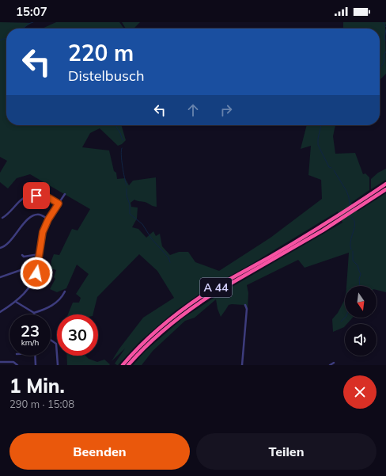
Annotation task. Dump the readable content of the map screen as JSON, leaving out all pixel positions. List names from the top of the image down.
{
  "streets": {
    "highway": ["A 44"]
  },
  "north": "bottom",
  "page": {
    "status": "15:07",
    "turn": ["220 m", "Distelbusch"],
    "speed": "23 km/h",
    "limit": "30",
    "heading": ["1 Min.", "290 m · 15:08"],
    "buttons": ["Beenden", "Teilen"]
  }
}
